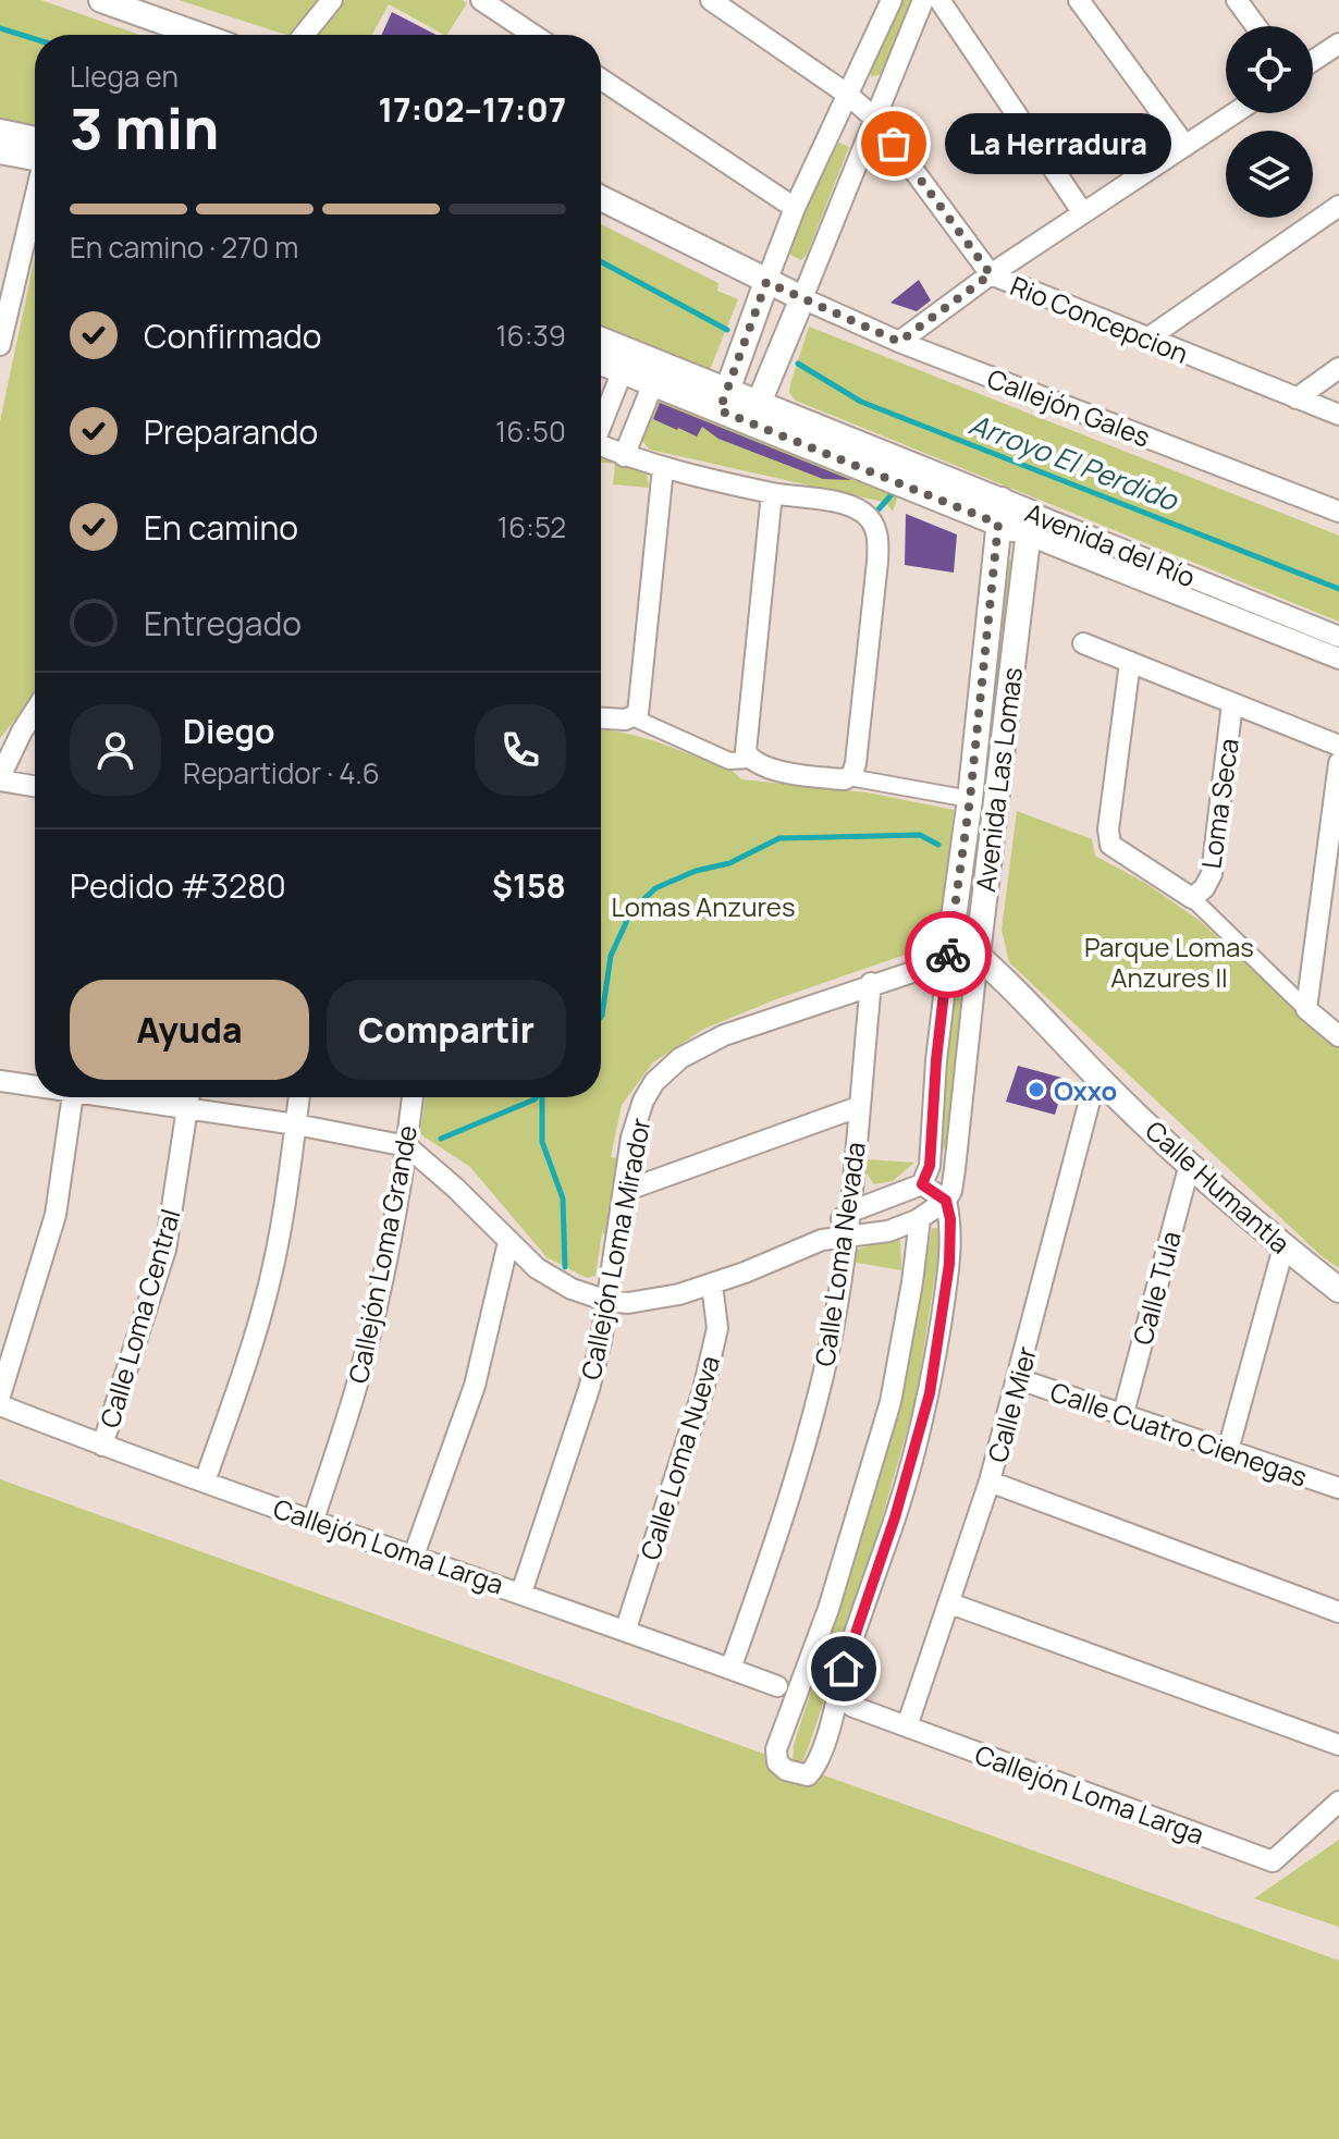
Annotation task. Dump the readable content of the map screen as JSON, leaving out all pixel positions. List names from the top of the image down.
{
  "streets": {
    "street": [
      "Rio Concepcion",
      "Callejón Gales",
      "Avenida del Río",
      "Avenida Las Lomas",
      "Loma Seca",
      "Calle Humantla",
      "Callejón Loma Mirador",
      "Callejón Loma Grande",
      "Calle Loma Nevada",
      "Calle Tula",
      "Calle Loma Central",
      "Calle Mier",
      "Calle Cuatro Cienegas",
      "Calle Loma Nueva",
      "Callejón Loma Larga"
    ]
  },
  "crossings": [
    ["Avenida del Río", "Avenida Las Lomas"],
    ["Avenida Las Lomas", "Calle Humantla"],
    ["Avenida Las Lomas", "Callejón Loma Larga"],
    ["Calle Humantla", "Calle Tula"],
    ["Calle Humantla", "Calle Mier"],
    ["Callejón Loma Mirador", "Calle Loma Nevada"],
    ["Callejón Loma Mirador", "Callejón Loma Larga"],
    ["Callejón Loma Grande", "Callejón Loma Larga"],
    ["Calle Loma Nevada", "Callejón Loma Larga"],
    ["Calle Tula", "Calle Cuatro Cienegas"],
    ["Calle Loma Central", "Callejón Loma Larga"],
    ["Calle Mier", "Calle Cuatro Cienegas"],
    ["Calle Mier", "Callejón Loma Larga"],
    ["Calle Loma Nueva", "Callejón Loma Larga"]
  ],
  "water": ["Arroyo El Perdido"],
  "parks": ["Lomas Anzures", "Parque Lomas Anzures II"],
  "places": ["La Herradura", "Oxxo"],
  "page": {
    "heading": ["3 min", "Llega en", "17:02–17:07"],
    "panel": [
      "Diego",
      "Repartidor · 4.6",
      "Pedido #3280",
      "$158"
    ],
    "bubble": "La Herradura",
    "bar": "En camino · 270 m",
    "list": [
      ["Confirmado", "16:39"],
      ["Preparando", "16:50"],
      ["En camino", "16:52"],
      "Entregado"
    ],
    "buttons": ["Ayuda", "Compartir"]
  }
}
